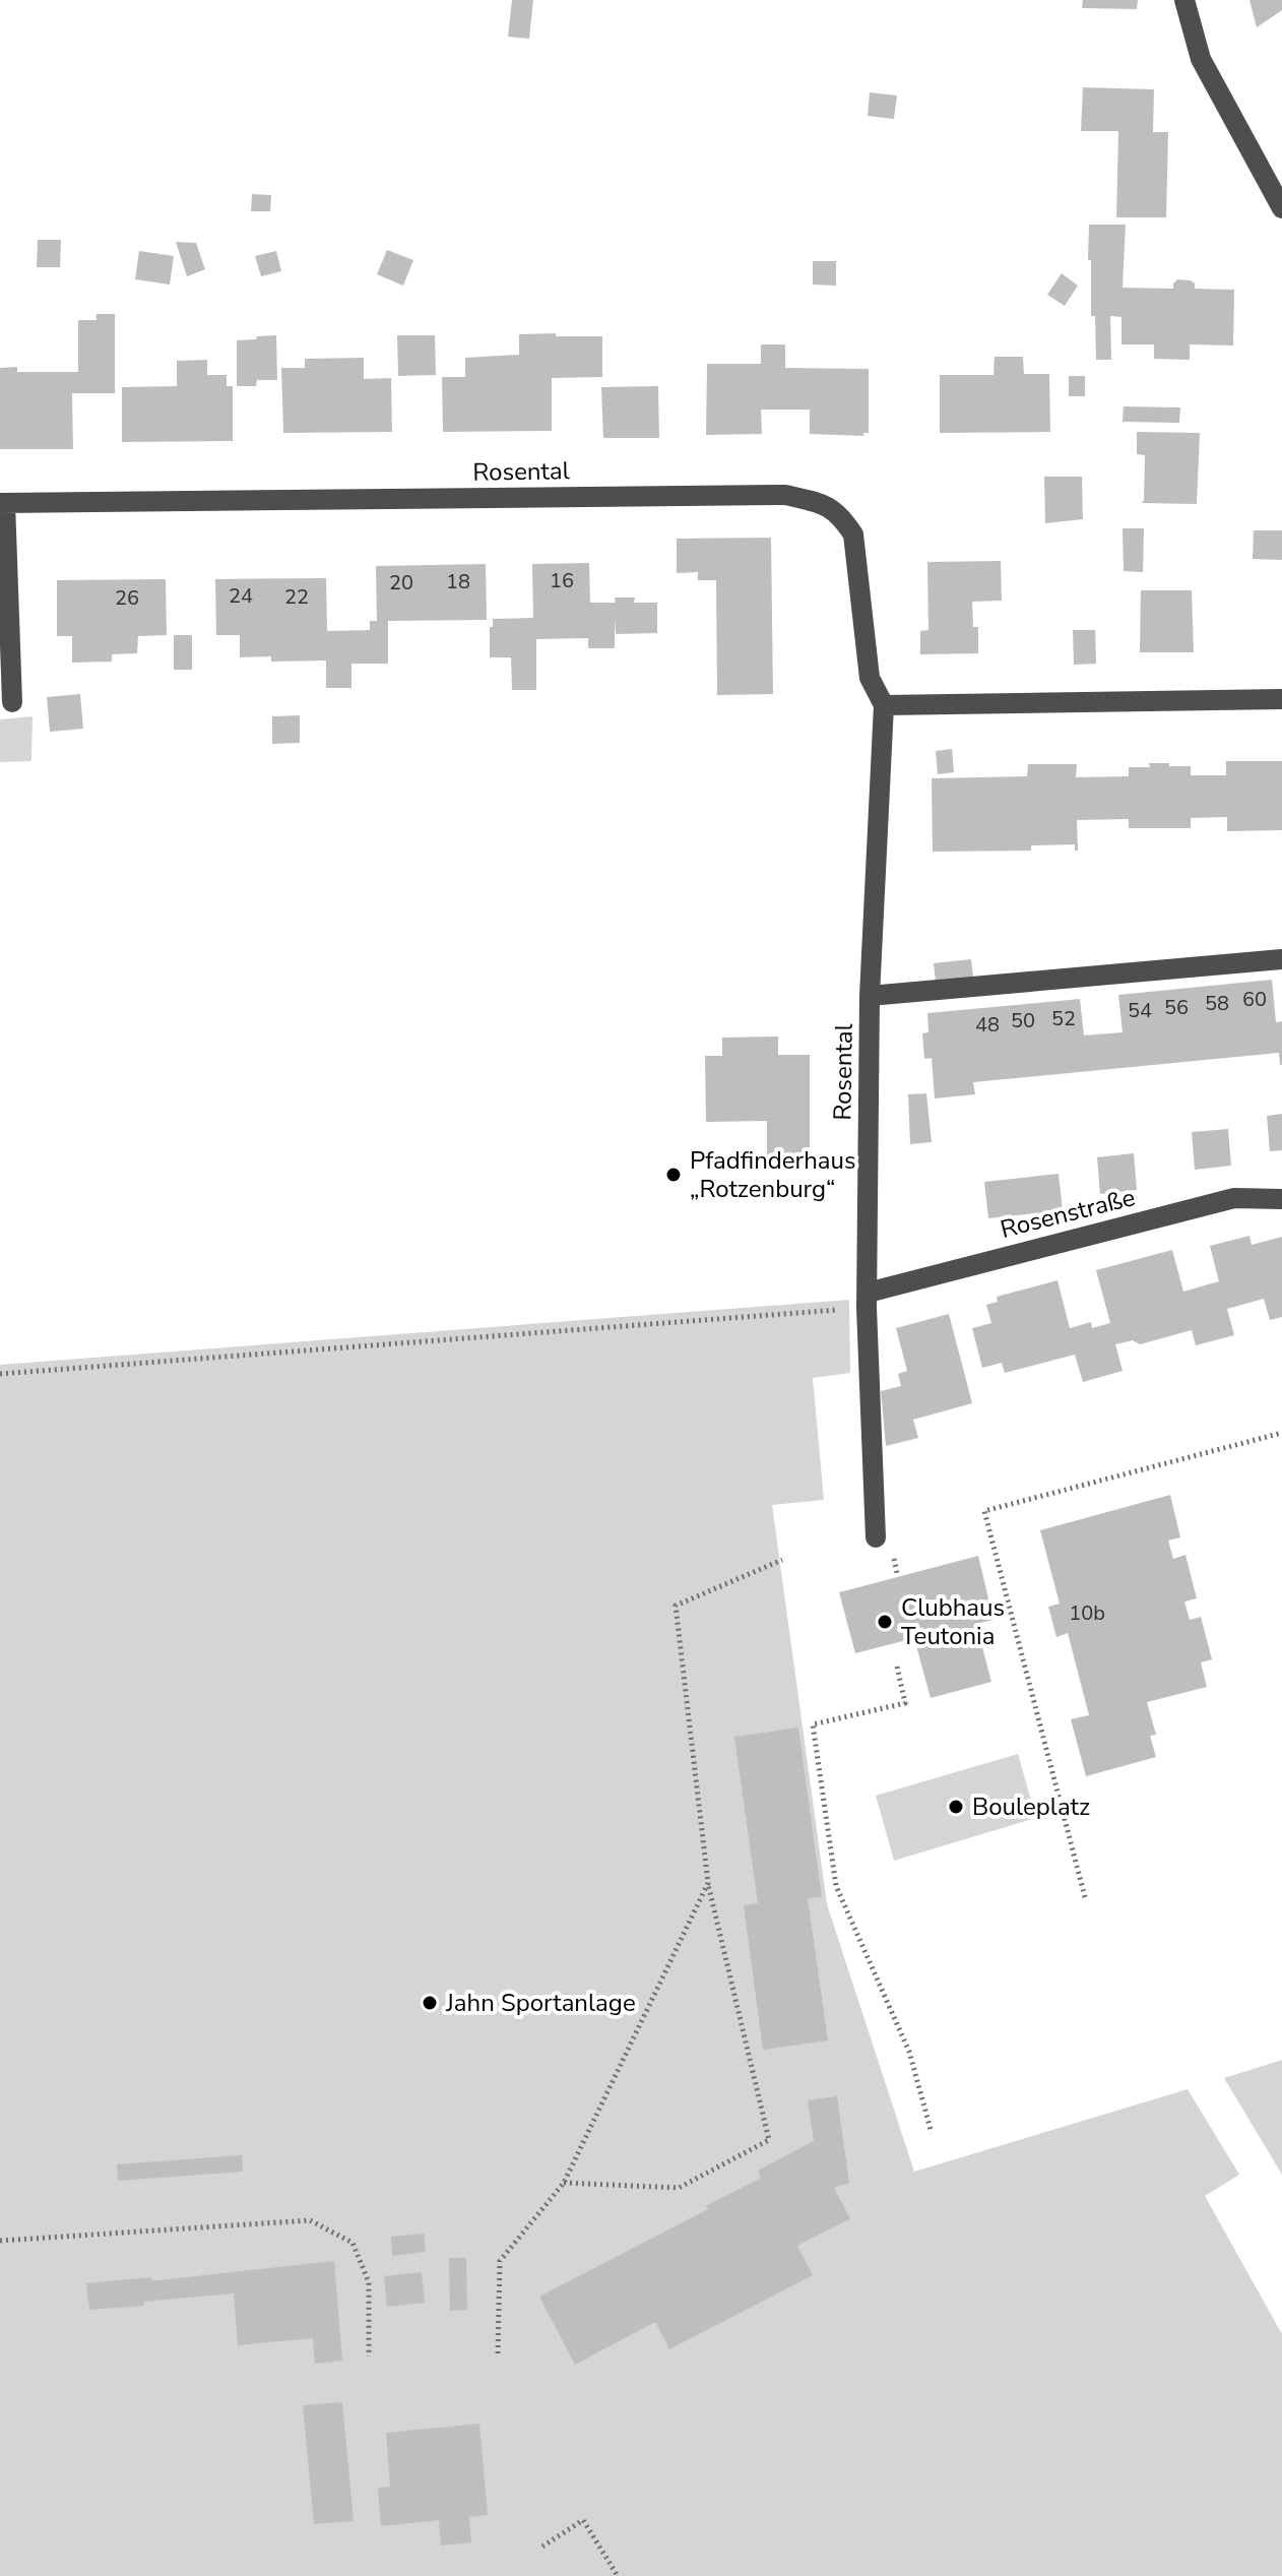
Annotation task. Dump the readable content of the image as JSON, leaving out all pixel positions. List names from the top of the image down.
{
  "streets": {
    "street": ["Rosental", "Rosenstraße"]
  },
  "crossings": [
    ["Rosental", "Rosenstraße"]
  ],
  "places": [
    "Pfadfinderhaus „Rotzenburg“",
    "Clubhaus Teutonia",
    "Bouleplatz",
    "Jahn Sportanlage"
  ],
  "house_numbers": [
    "16",
    "18",
    "20",
    "24",
    "22",
    "26",
    "60",
    "58",
    "56",
    "54",
    "52",
    "50",
    "48",
    "10b"
  ]
}
